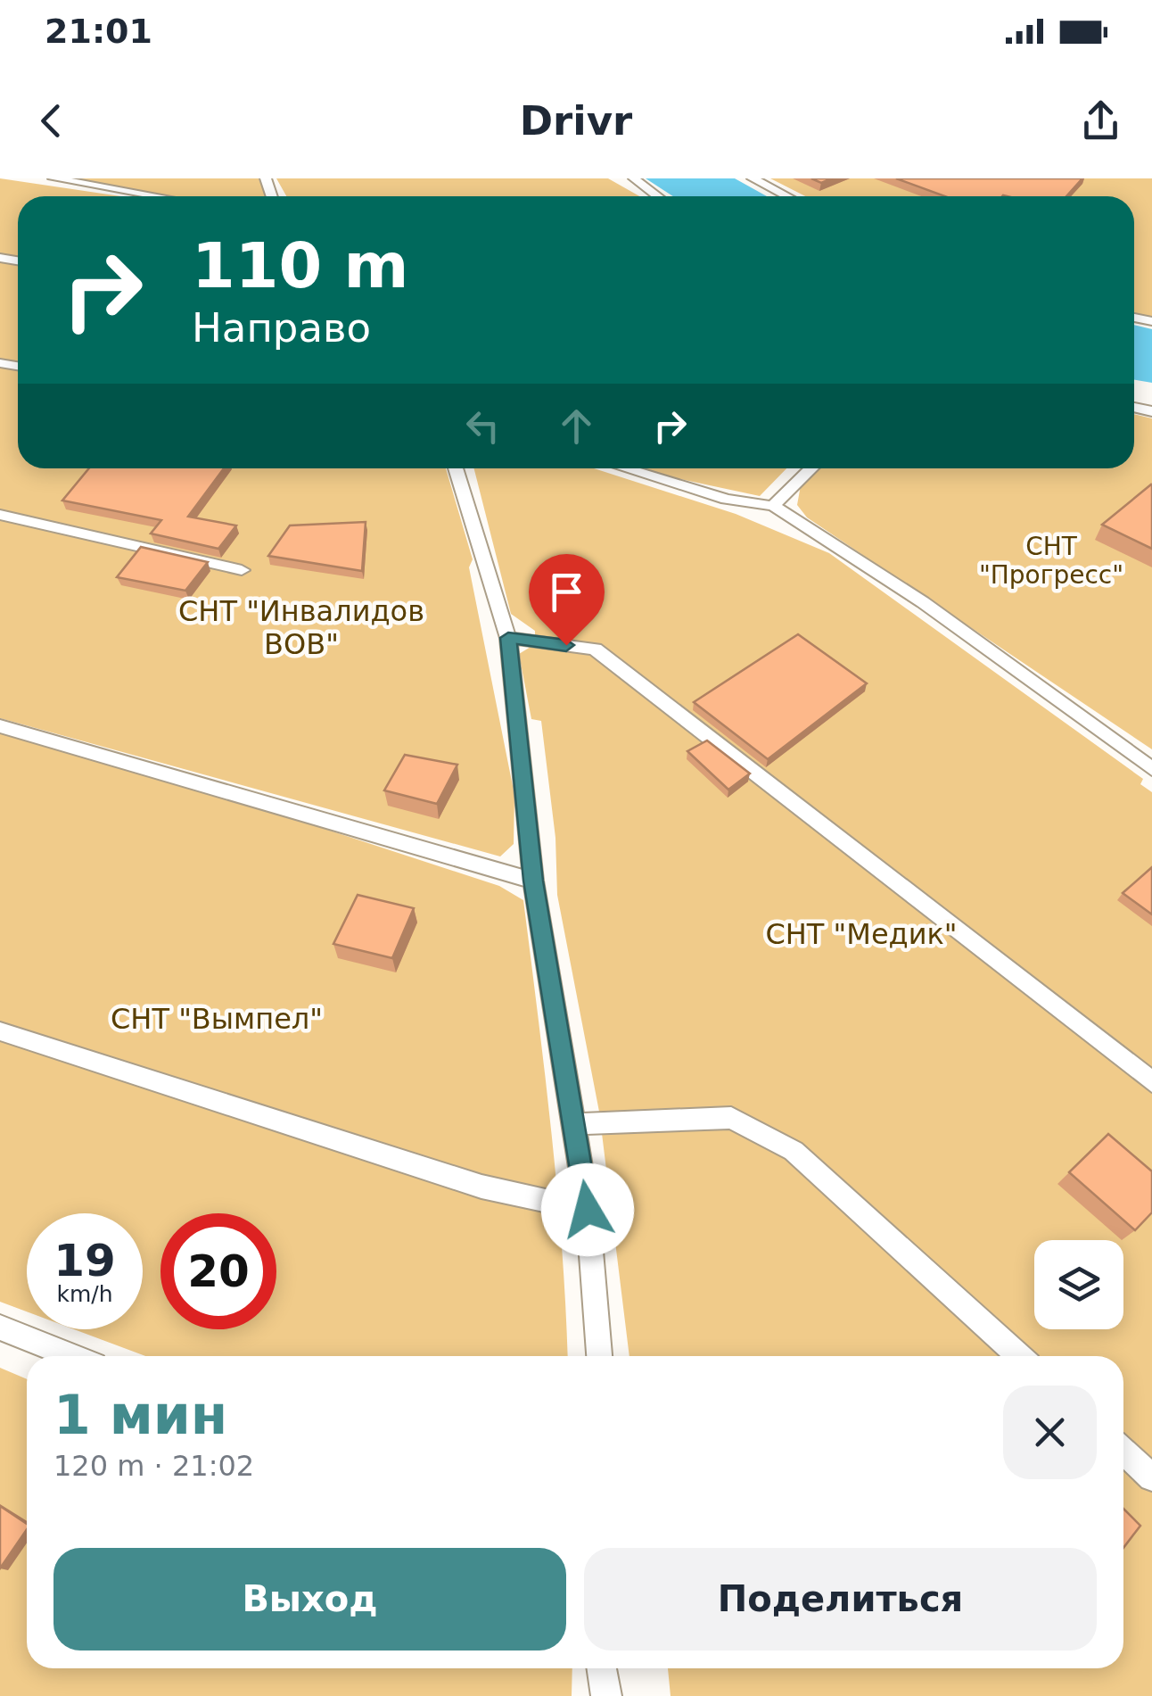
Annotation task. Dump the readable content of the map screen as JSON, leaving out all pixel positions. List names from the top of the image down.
{
  "parks": [
    "СНТ \"Прогресс\"",
    "СНТ \"Инвалидов ВОВ\"",
    "СНТ \"Медик\"",
    "СНТ \"Вымпел\""
  ],
  "page": {
    "status": "21:01",
    "header": "Drivr",
    "turn": ["110 m", "Направо"],
    "speed": "19 km/h",
    "limit": "20",
    "heading": ["1 мин", "120 m · 21:02"],
    "buttons": ["Выход", "Поделиться"]
  }
}
